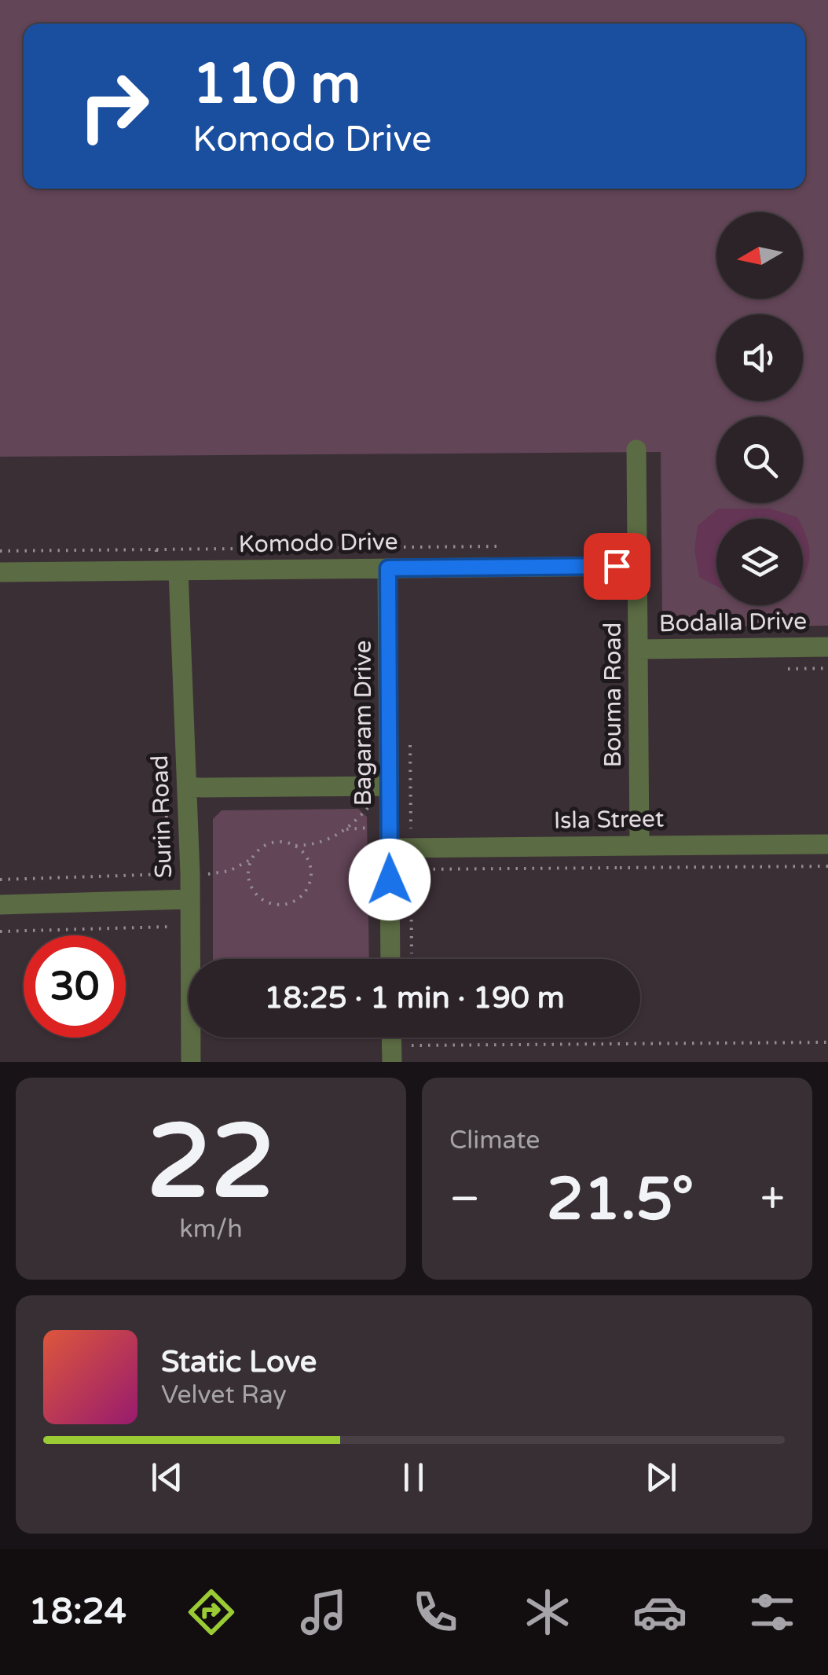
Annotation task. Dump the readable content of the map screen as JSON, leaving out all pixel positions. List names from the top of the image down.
{
  "streets": {
    "street": [
      "Komodo Drive",
      "Bodalla Drive",
      "Bouma Road",
      "Bagaram Drive",
      "Surin Road",
      "Isla Street"
    ]
  },
  "crossings": [
    ["Komodo Drive", "Bouma Road"],
    ["Komodo Drive", "Bagaram Drive"],
    ["Komodo Drive", "Surin Road"],
    ["Bodalla Drive", "Bouma Road"],
    ["Bouma Road", "Isla Street"],
    ["Bagaram Drive", "Isla Street"]
  ],
  "north": "left",
  "page": {
    "turn": ["110 m", "Komodo Drive"],
    "limit": "30",
    "trip": "18:25 · 1 min · 190 m",
    "tile": [
      ["22", "km/h"],
      "Climate"
    ],
    "heat": ["−", "21.5°", "+"],
    "song": ["Static Love", "Velvet Ray"],
    "tabs": "18:24"
  }
}
